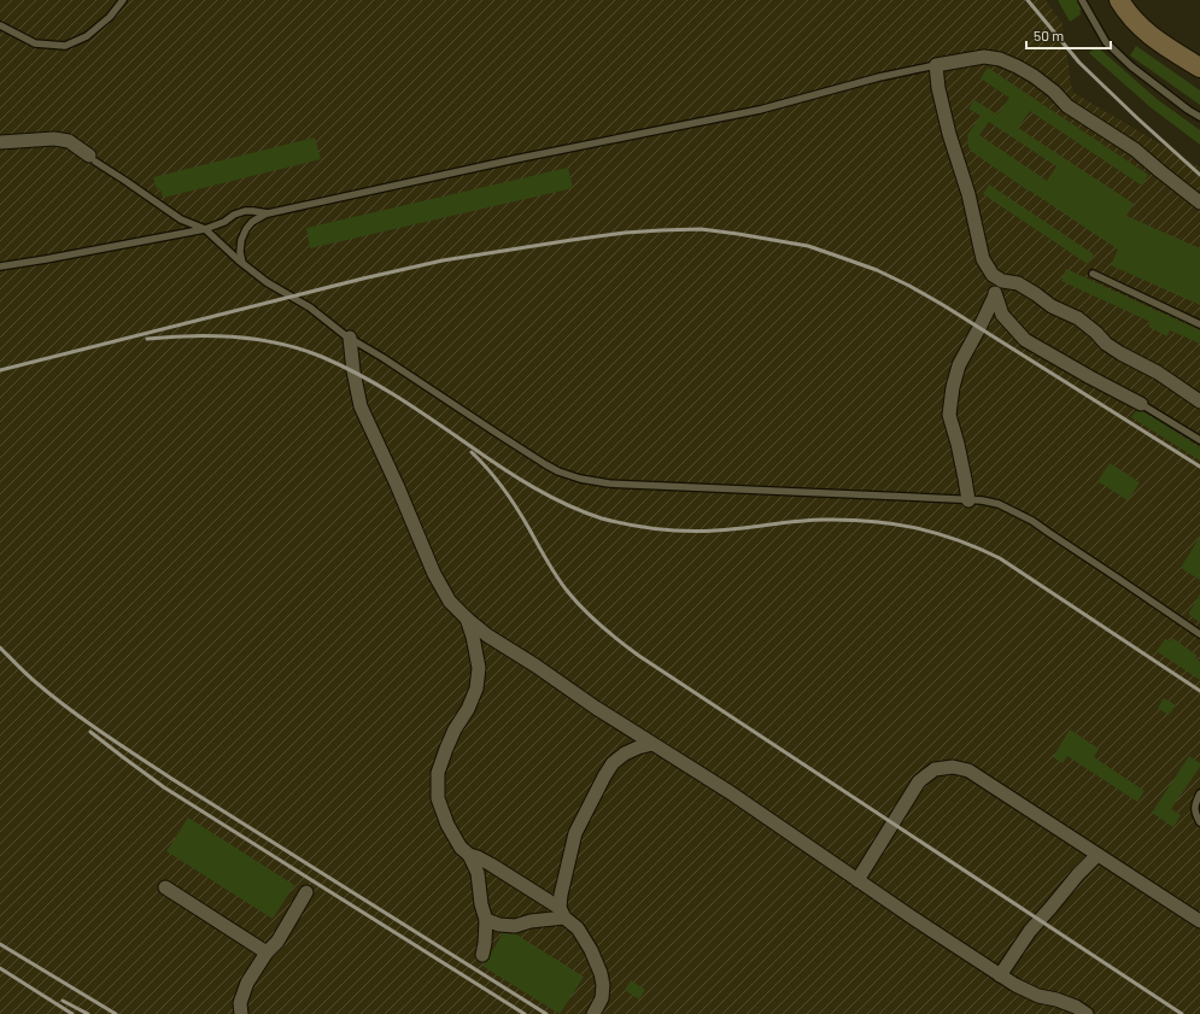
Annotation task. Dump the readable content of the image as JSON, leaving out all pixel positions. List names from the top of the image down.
{
  "scale_bar": "50 m"
}
